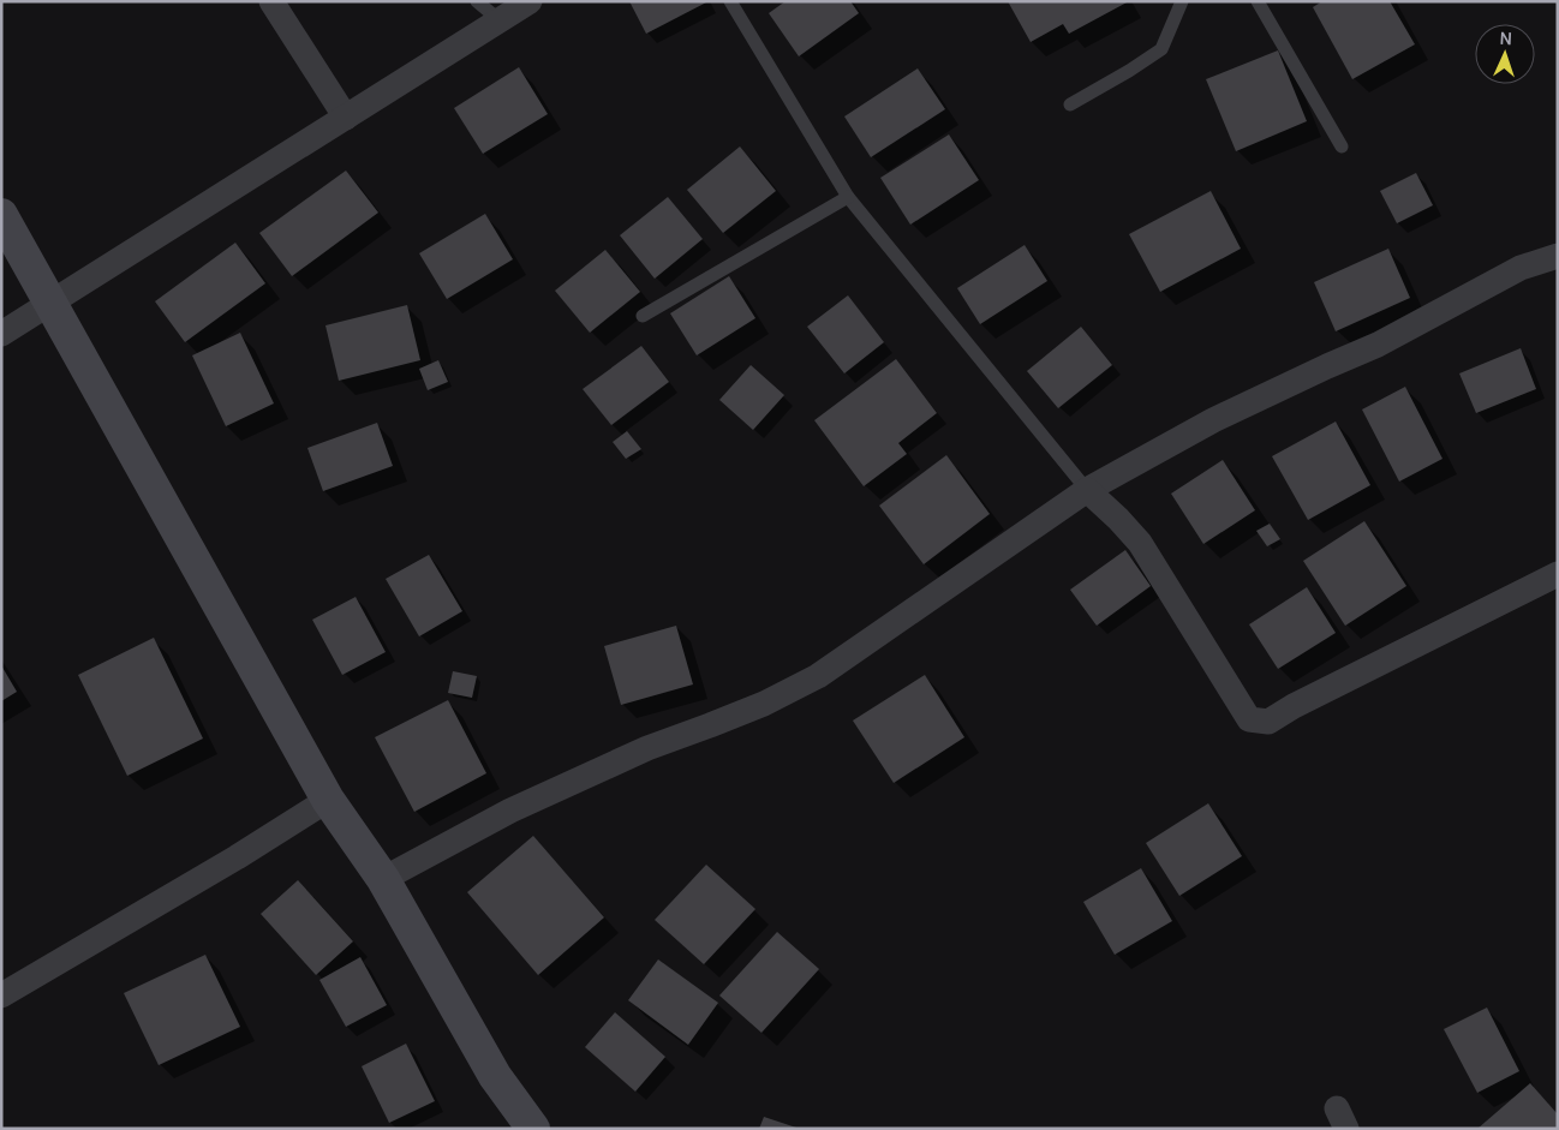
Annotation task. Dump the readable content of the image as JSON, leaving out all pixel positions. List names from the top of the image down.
{
  "north": "top"
}
